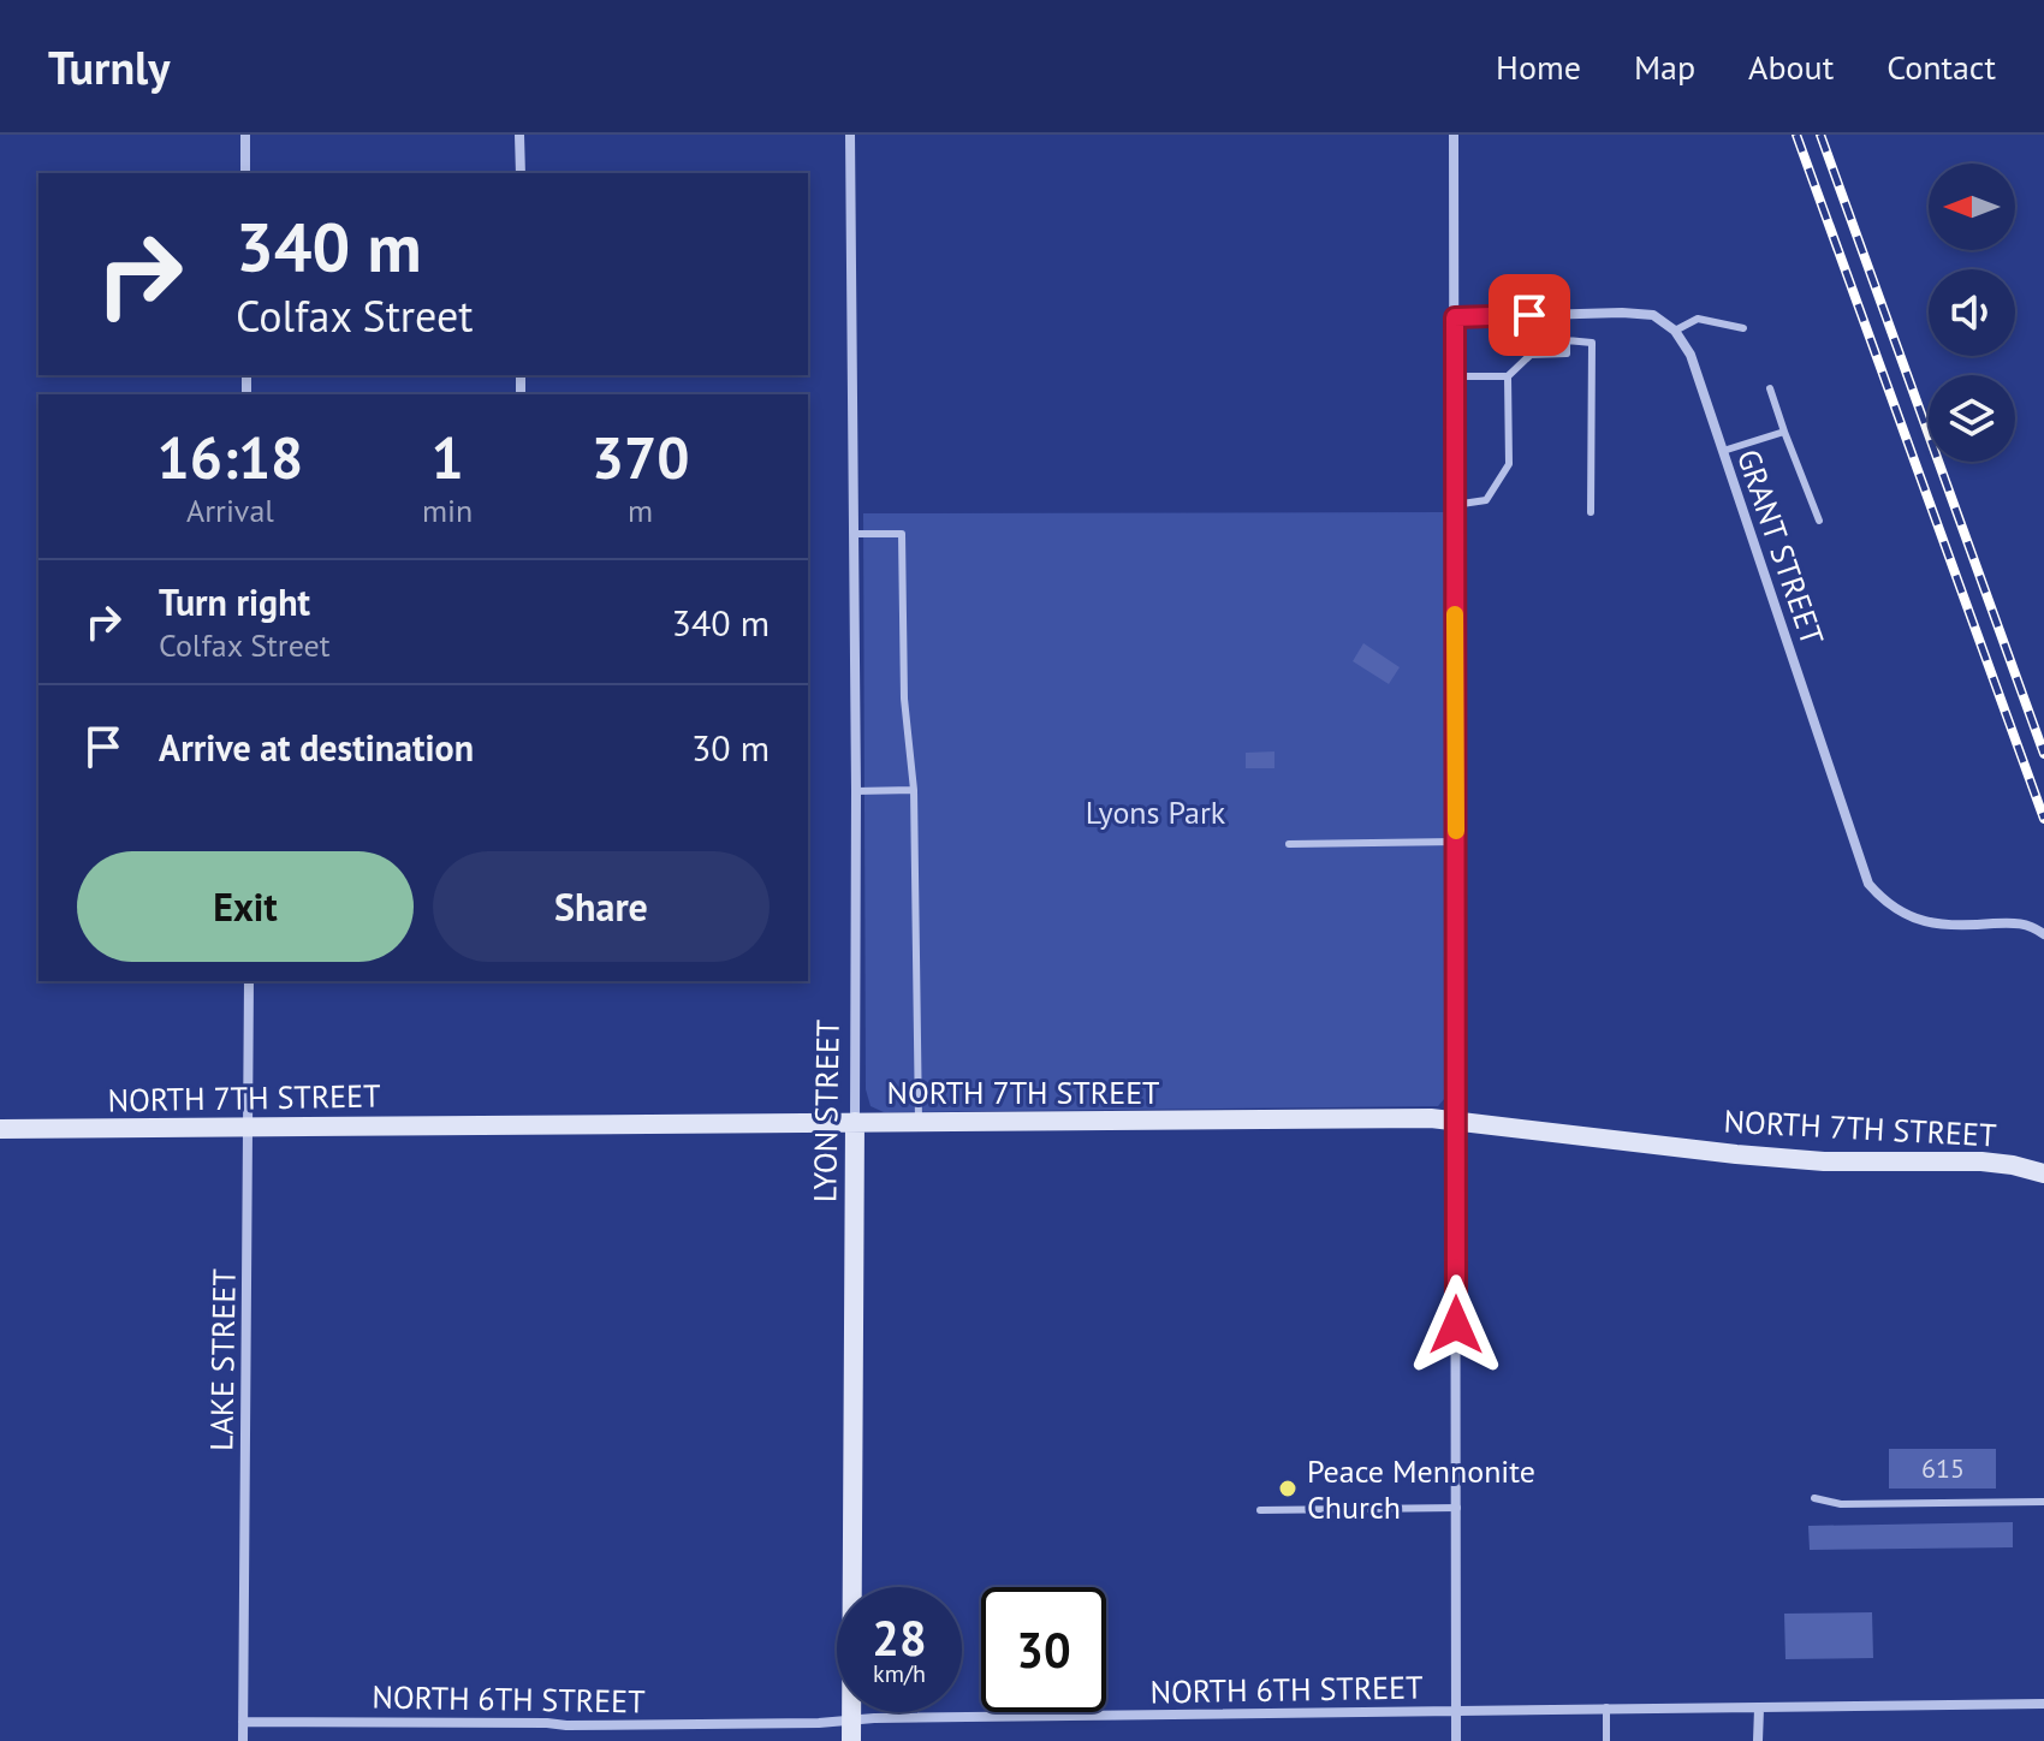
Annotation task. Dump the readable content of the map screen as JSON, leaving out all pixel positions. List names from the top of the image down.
{
  "streets": {
    "street": [
      "GRANT STREET",
      "NORTH 7TH STREET",
      "LYON STREET",
      "LAKE STREET",
      "NORTH 6TH STREET"
    ]
  },
  "crossings": [
    ["NORTH 7TH STREET", "LYON STREET"],
    ["NORTH 7TH STREET", "LAKE STREET"],
    ["LYON STREET", "NORTH 6TH STREET"],
    ["LAKE STREET", "NORTH 6TH STREET"]
  ],
  "parks": ["Lyons Park"],
  "places": ["Peace Mennonite Church"],
  "house_numbers": ["615"],
  "north": "left",
  "page": {
    "header": "Turnly",
    "nav": [
      "Home",
      "Map",
      "About",
      "Contact"
    ],
    "turn": ["340 m", "Colfax Street"],
    "eta": [
      "16:18",
      "Arrival",
      "1",
      "min",
      "370",
      "m"
    ],
    "list": [
      {
        "name": "Turn right",
        "note": "Colfax Street",
        "value": "340 m"
      },
      {
        "name": "Arrive at destination",
        "value": "30 m"
      }
    ],
    "buttons": ["Exit", "Share"],
    "speed": "28 km/h",
    "limit": "30"
  }
}
